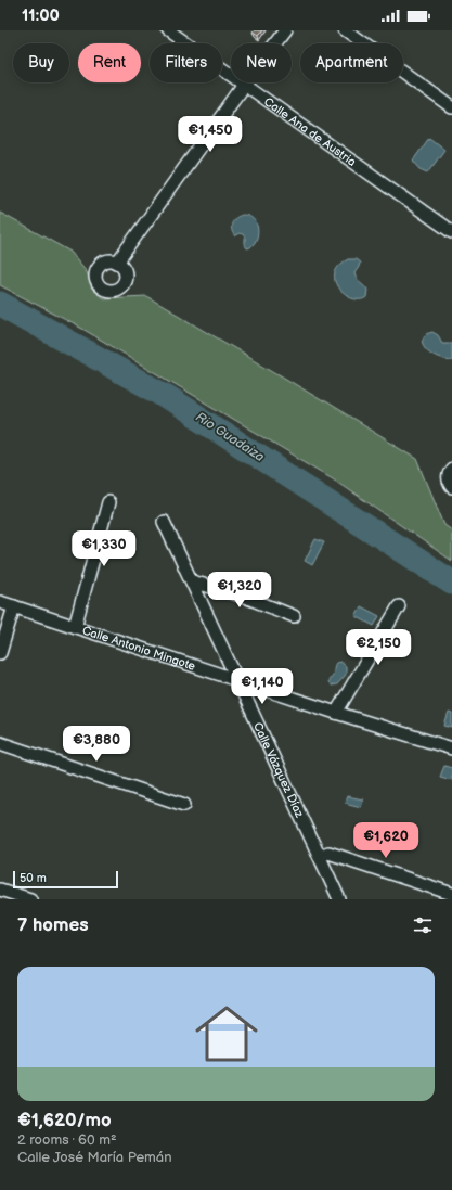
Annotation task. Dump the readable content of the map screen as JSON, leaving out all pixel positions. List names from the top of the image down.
{
  "streets": {
    "street": ["Calle Ana de Austria", "Calle Antonio Mingote", "Calle Vázquez Díaz"]
  },
  "crossings": [
    ["Calle Antonio Mingote", "Calle Vázquez Díaz"]
  ],
  "water": ["Rio Guadaiza"],
  "scale_bar": "50 m",
  "page": {
    "status": "11:00",
    "chip": [
      "Buy",
      "Rent",
      "Filters",
      "New",
      "Apartment"
    ],
    "price": [
      "€1,450",
      "€1,330",
      "€1,320",
      "€2,150",
      "€1,140",
      "€3,880",
      "€1,620"
    ],
    "scale": "50 m",
    "heading": "7 homes",
    "list": [
      {
        "name": "€1,620/mo",
        "note": "2 rooms · 60 m² · Calle José María Pemán"
      }
    ]
  }
}
